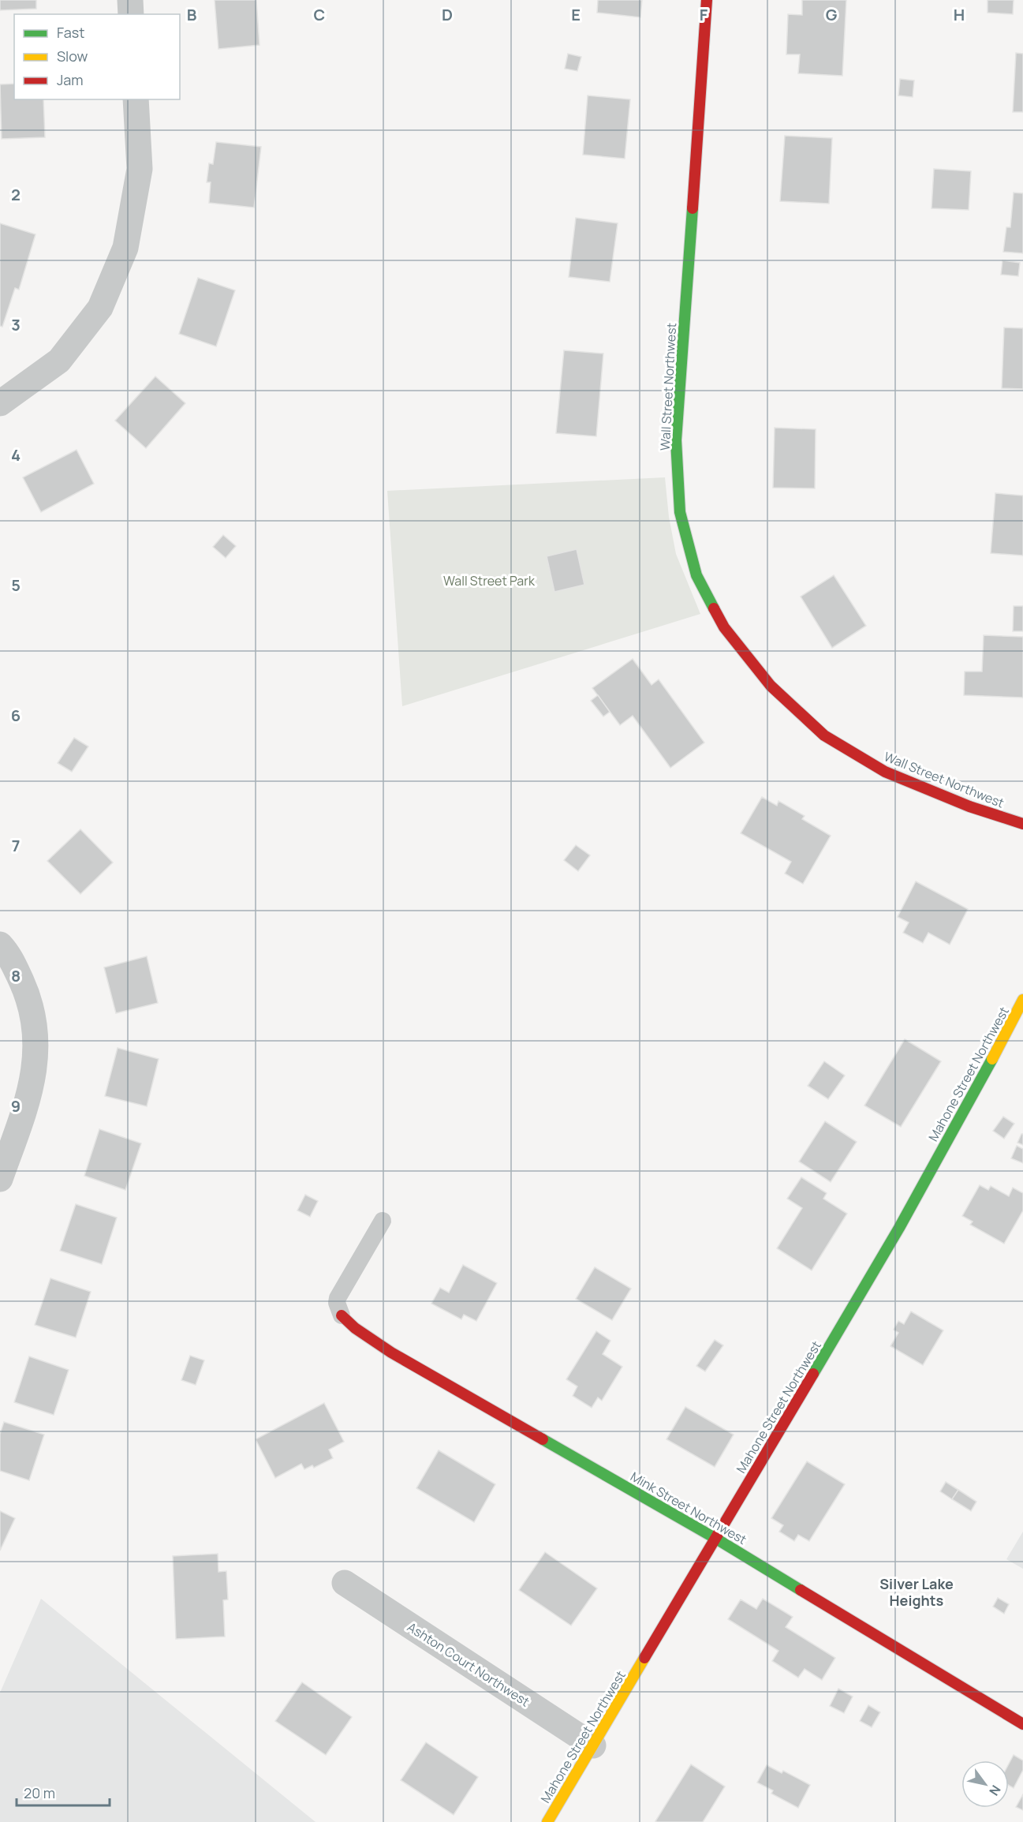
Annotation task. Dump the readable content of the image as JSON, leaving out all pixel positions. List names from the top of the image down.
{
  "streets": {
    "street": [
      "Wall Street Northwest",
      "Mahone Street Northwest",
      "Mink Street Northwest",
      "Ashton Court Northwest"
    ]
  },
  "crossings": [
    ["Mahone Street Northwest", "Mink Street Northwest"],
    ["Mahone Street Northwest", "Ashton Court Northwest"]
  ],
  "districts": ["Silver Lake Heights"],
  "parks": ["Wall Street Park"],
  "legend": ["Fast", "Slow", "Jam"],
  "scale_bar": "20 m",
  "north": "bottom right",
  "grid": {
    "columns": [
      "B",
      "C",
      "D",
      "E",
      "F",
      "G",
      "H"
    ],
    "rows": [
      "2",
      "3",
      "4",
      "5",
      "6",
      "7",
      "8",
      "9"
    ]
  }
}
